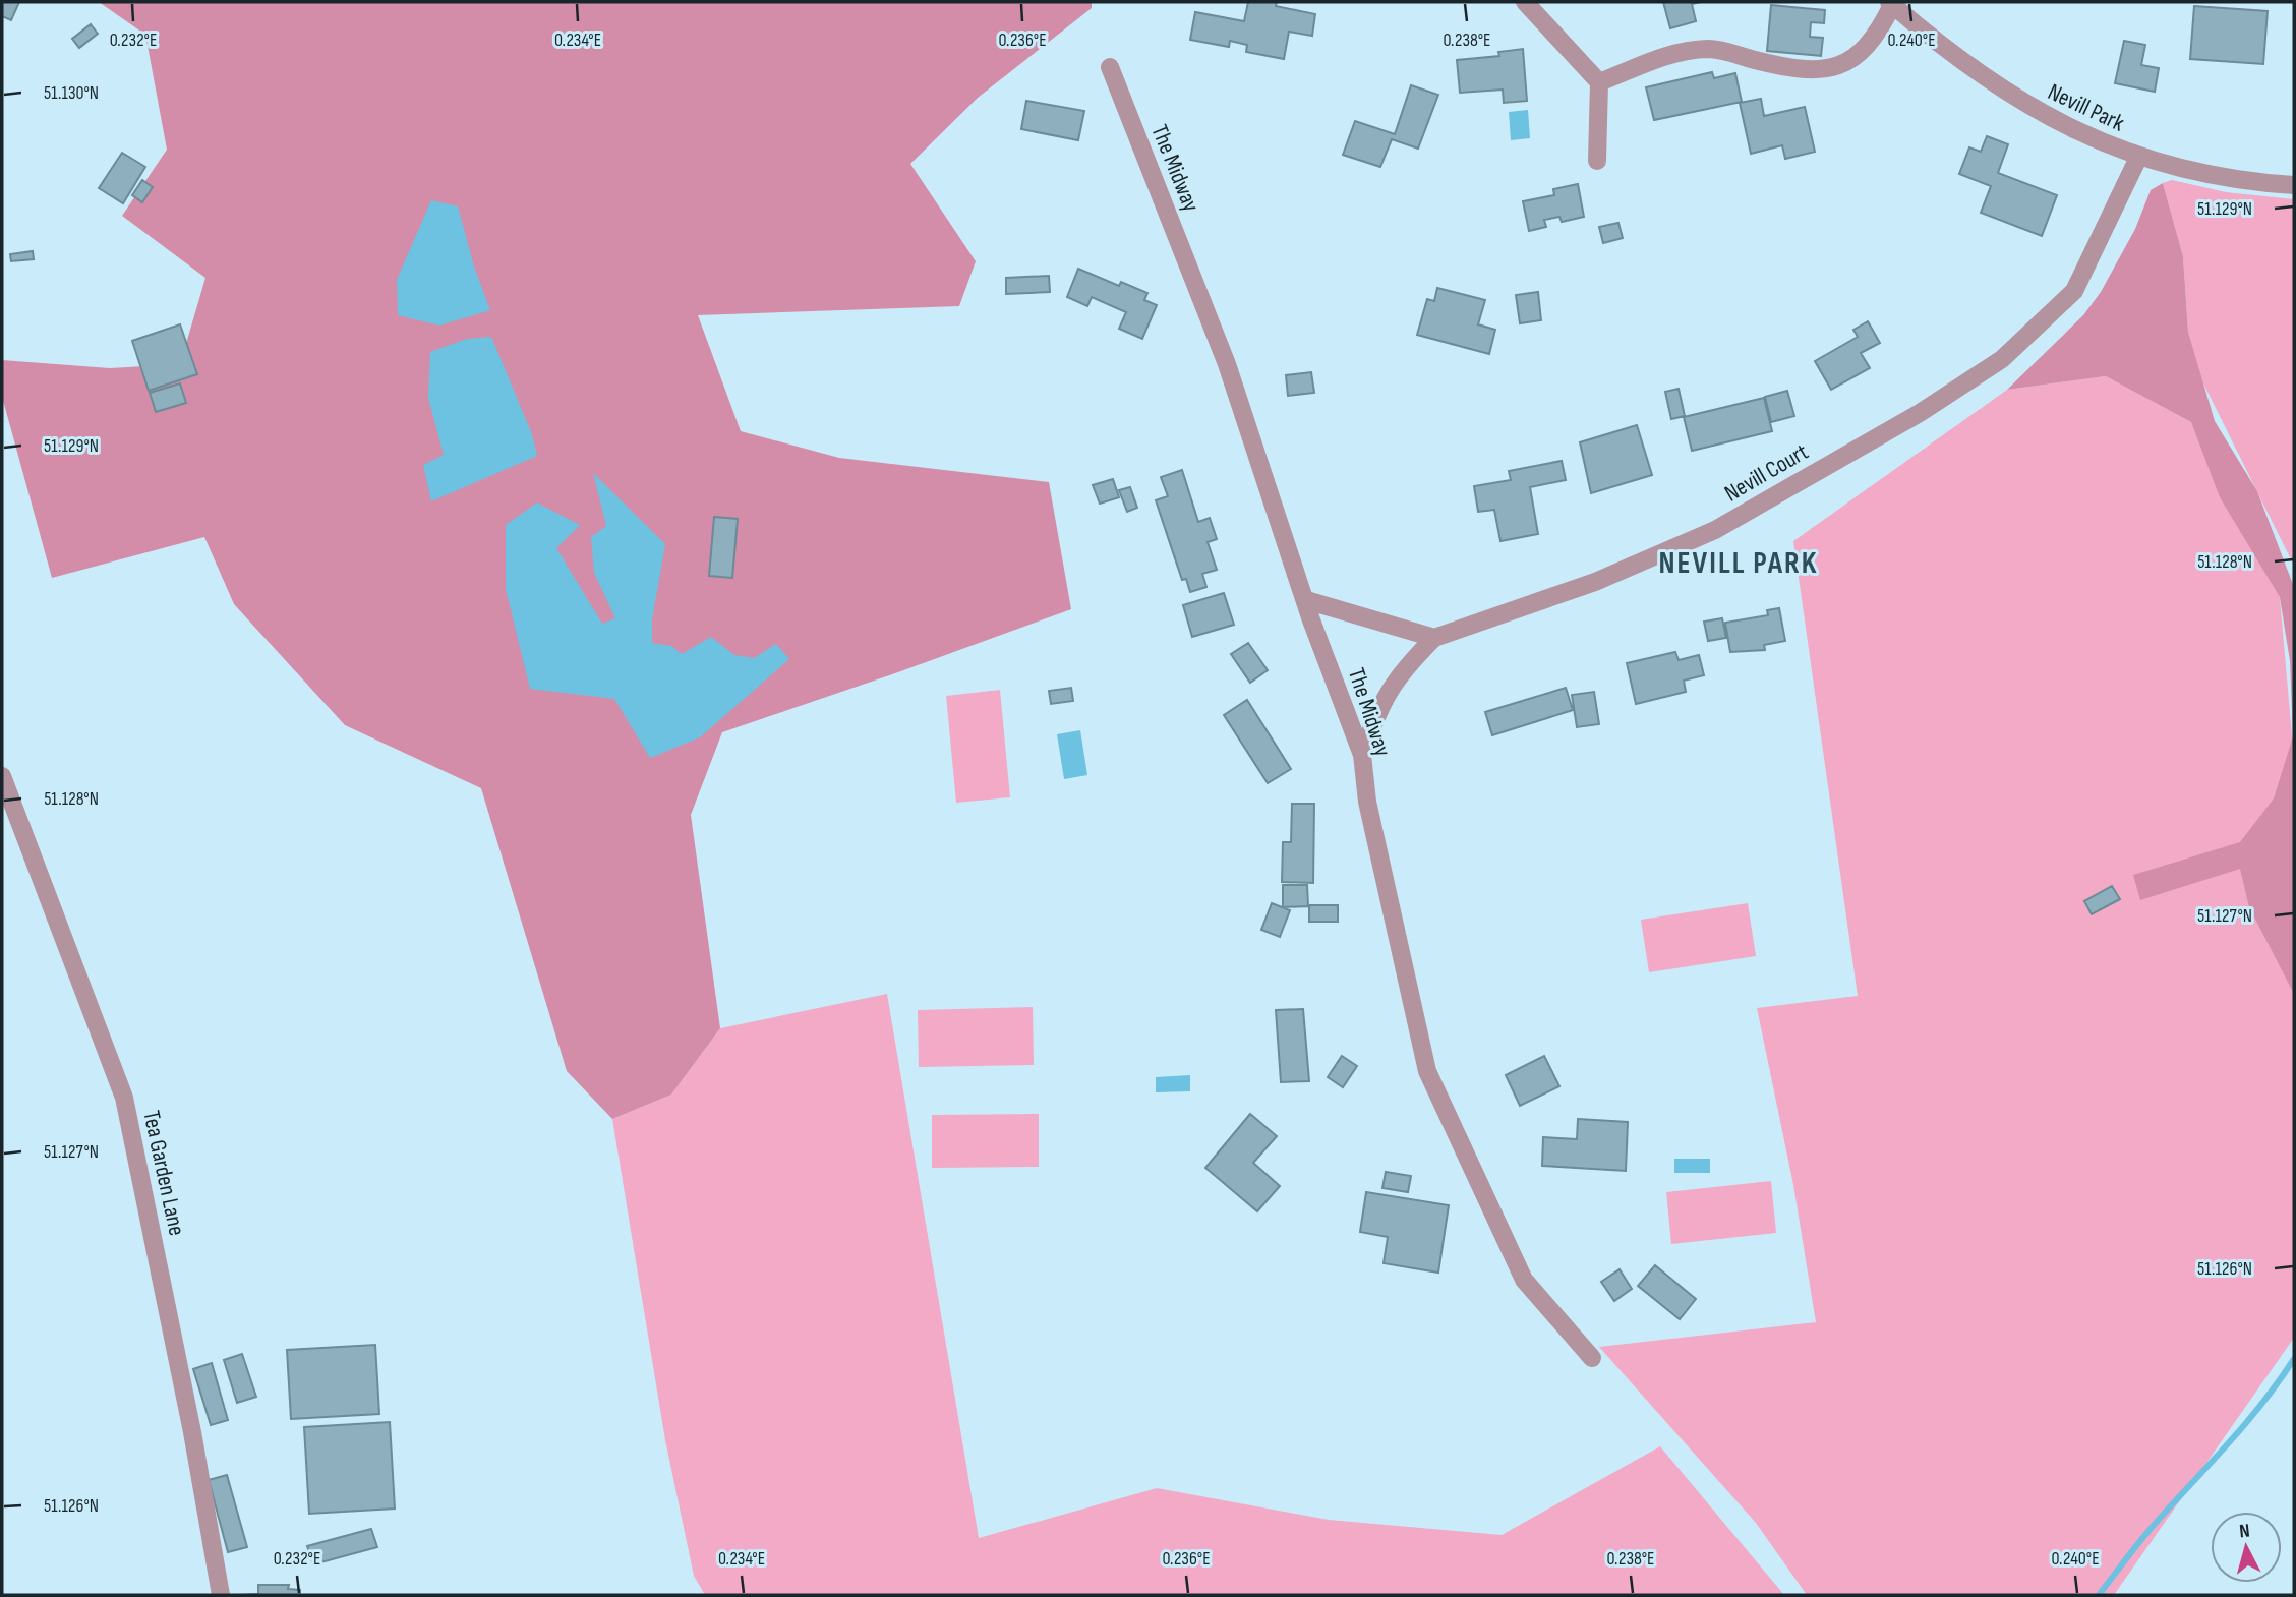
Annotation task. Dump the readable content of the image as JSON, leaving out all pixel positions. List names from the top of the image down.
{
  "streets": {
    "street": [
      "Nevill Park",
      "The Midway",
      "Nevill Court",
      "Tea Garden Lane"
    ]
  },
  "crossings": [
    ["Nevill Park", "Nevill Court"]
  ],
  "districts": ["NEVILL PARK"],
  "north": "top",
  "coordinates": [
    "0.232°E",
    "0.234°E",
    "0.236°E",
    "0.238°E",
    "0.240°E",
    "51.130°N",
    "51.129°N",
    "51.128°N",
    "51.127°N",
    "51.126°N"
  ]
}
